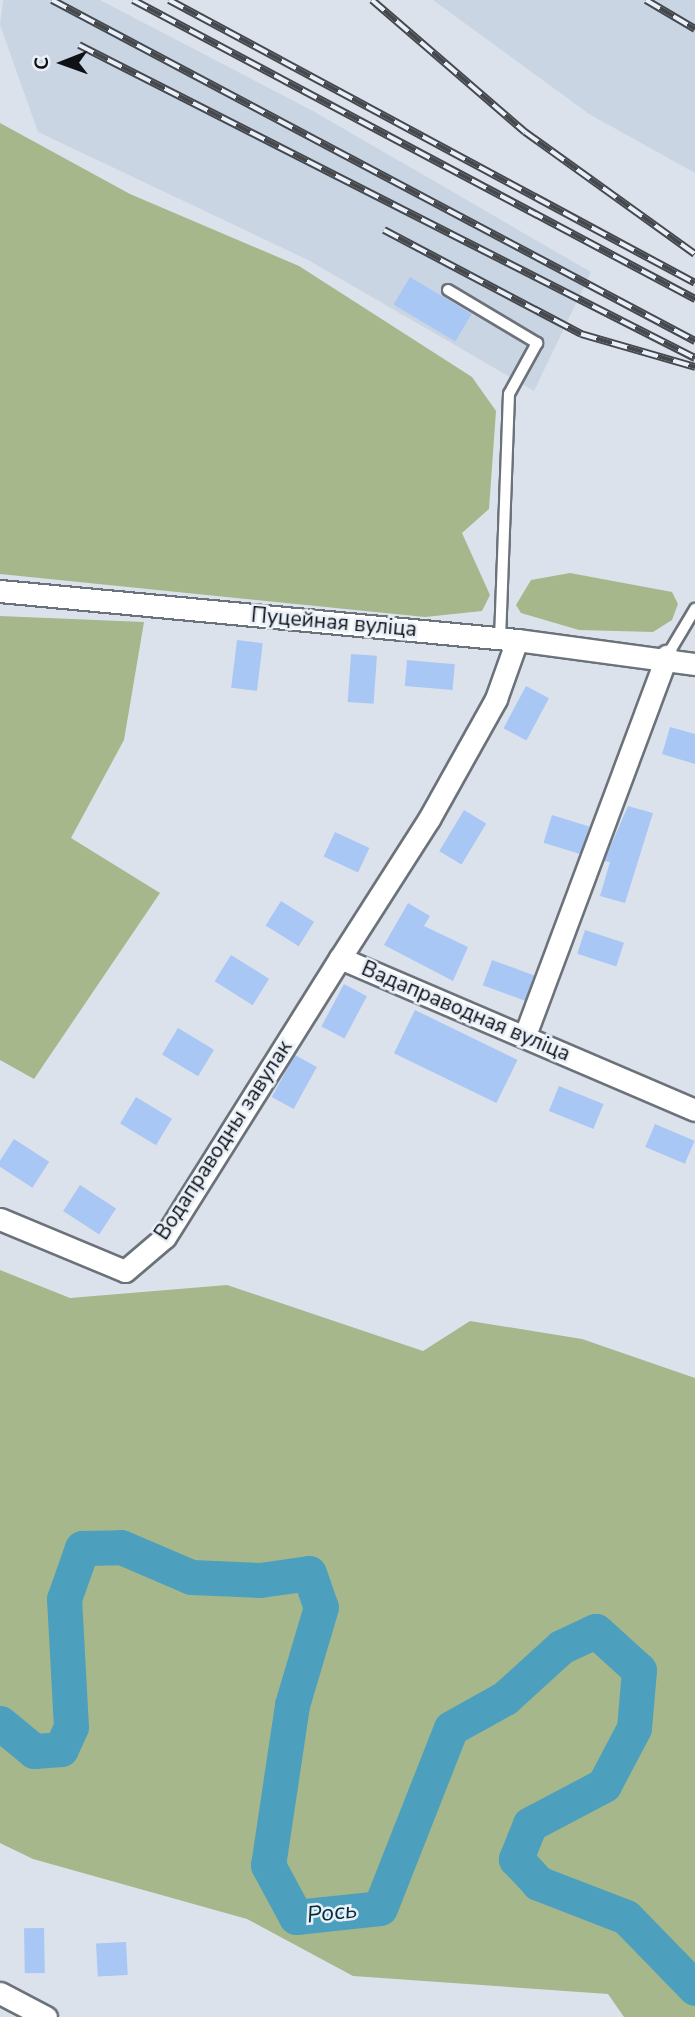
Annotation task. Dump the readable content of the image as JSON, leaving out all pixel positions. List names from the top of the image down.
{
  "streets": {
    "street": ["Пуцейная вуліца", "Вадаправодная вуліца", "Водаправодны завулак"]
  },
  "crossings": [
    ["Пуцейная вуліца", "Вадаправодная вуліца"],
    ["Вадаправодная вуліца", "Водаправодны завулак"]
  ],
  "water": ["Рось"],
  "north": "left"
}
